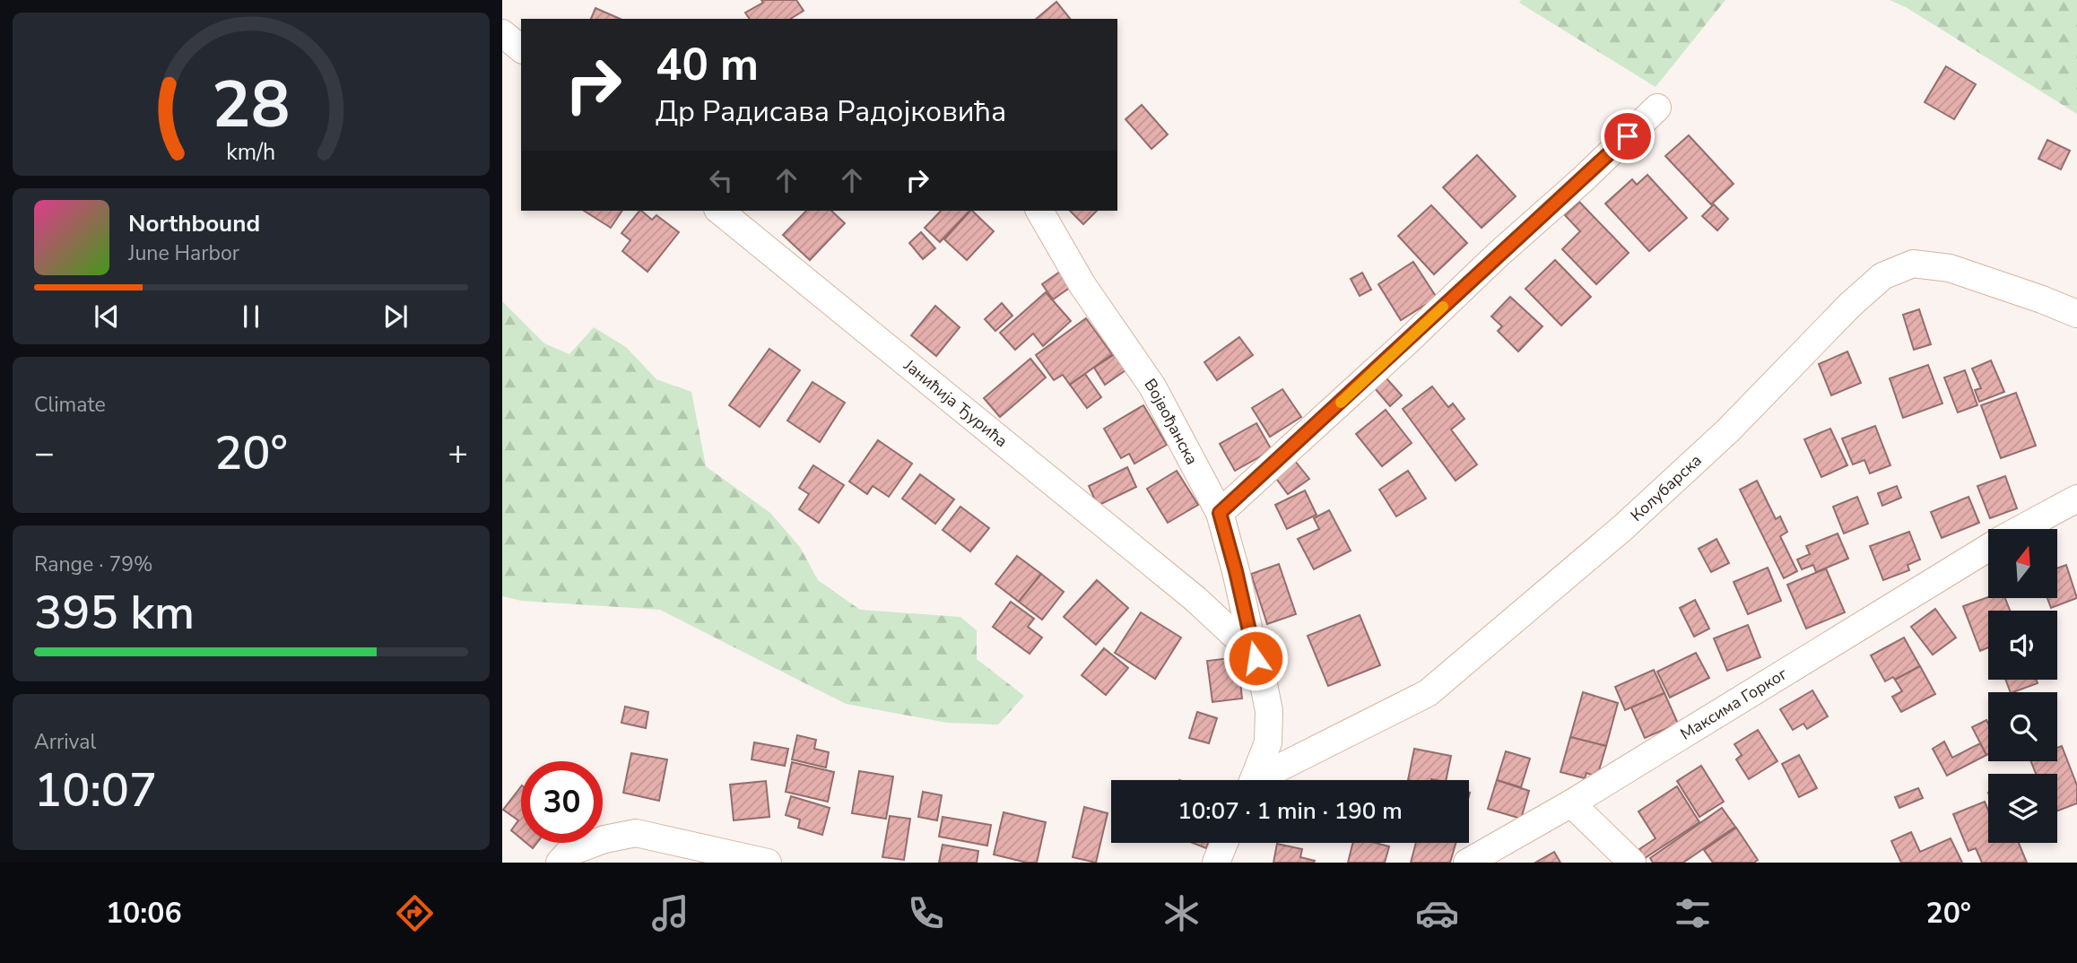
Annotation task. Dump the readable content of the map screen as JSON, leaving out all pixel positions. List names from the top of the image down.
{
  "streets": {
    "street": [
      "Јанићија Ђурића",
      "Војвођанска",
      "Колубарска",
      "Максима Горког"
    ]
  },
  "crossings": [
    ["Јанићија Ђурића", "Војвођанска"]
  ],
  "north": "top",
  "page": {
    "turn": ["40 m", "Др Радисава Радојковића"],
    "song": ["Northbound", "June Harbor"],
    "tile": [
      "Climate",
      ["Range · 79%", "395 km"],
      ["Arrival", "10:07"]
    ],
    "heat": ["−", "20°", "+"],
    "limit": "30",
    "trip": "10:07 · 1 min · 190 m",
    "tabs": ["10:06", "20°"],
    "gauge": ["28", "km/h"]
  }
}
